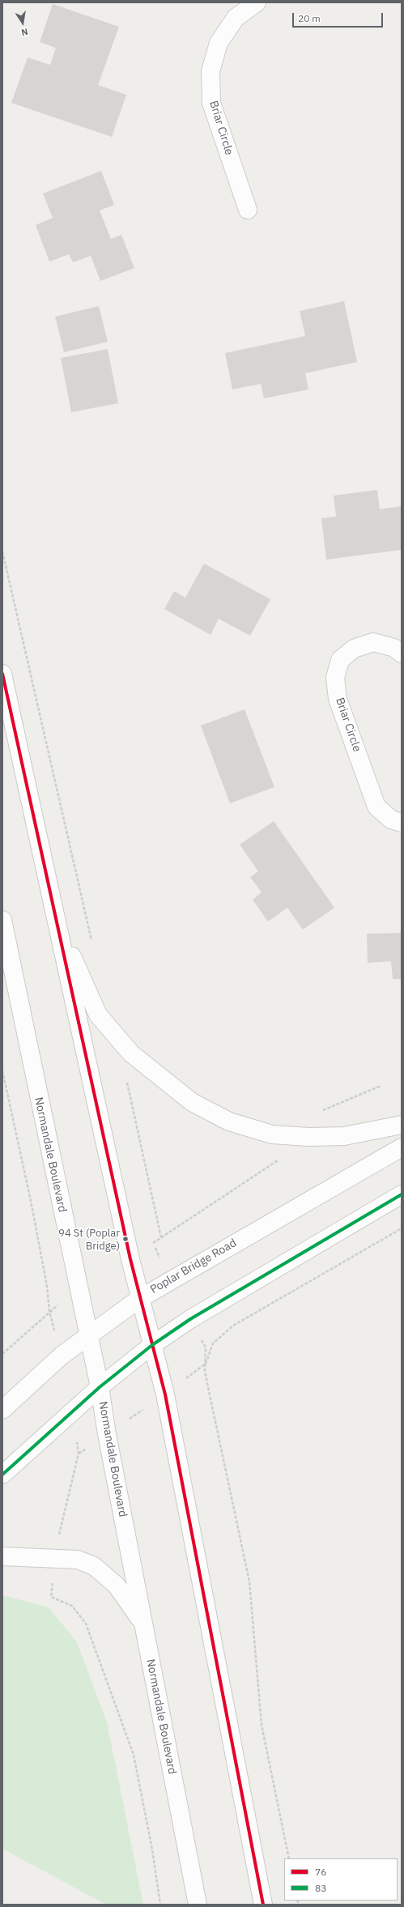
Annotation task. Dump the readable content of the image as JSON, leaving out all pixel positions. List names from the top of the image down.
{
  "streets": {
    "main road": ["Briar Circle", "Normandale Boulevard", "Poplar Bridge Road"]
  },
  "crossings": [
    ["Normandale Boulevard", "Poplar Bridge Road"]
  ],
  "places": ["94 St (Poplar Bridge)"],
  "lines": ["transit line 76", "transit line 83"],
  "legend": ["76", "83"],
  "scale_bar": "20 m",
  "north": "bottom"
}
